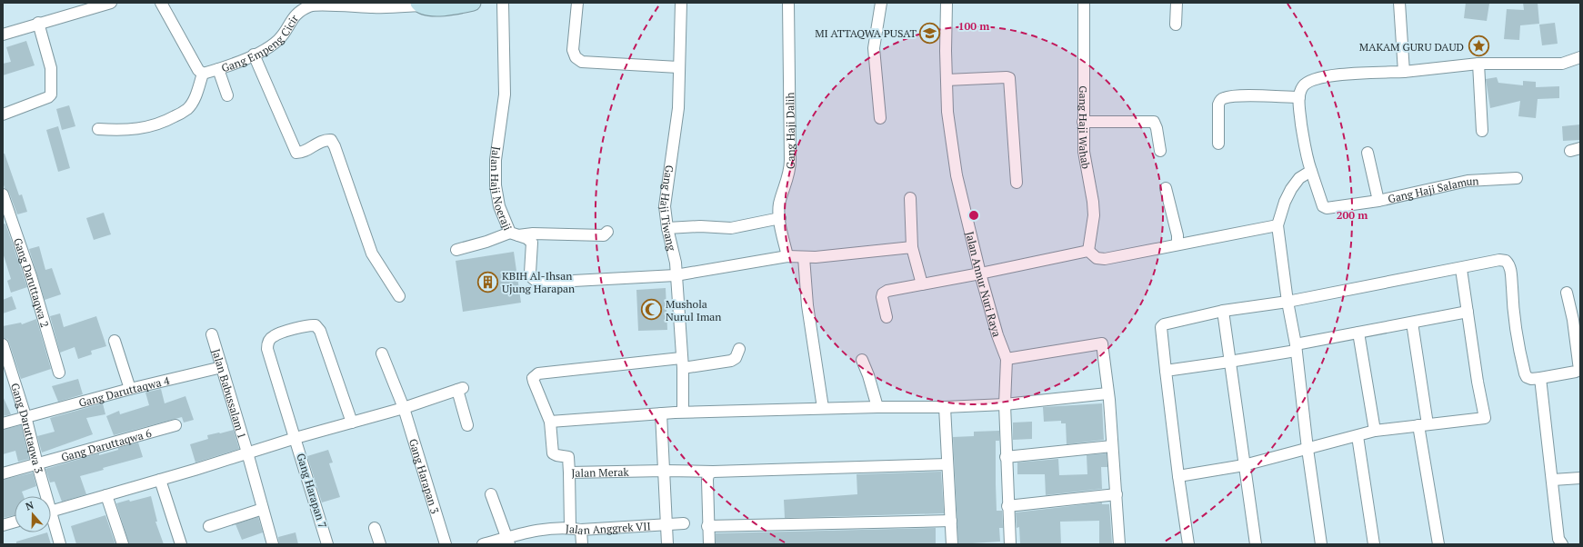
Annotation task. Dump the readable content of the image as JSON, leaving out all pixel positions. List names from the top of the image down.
{
  "streets": {
    "street": [
      "Gang Empeng Cicir",
      "Gang Haji Wahab",
      "Gang Haji Dalih",
      "Jalan Haji Noeraji",
      "Gang Haji Salamun",
      "Gang Haji Tiwang",
      "Gang Daruttaqwa 2",
      "Jalan Annur Nuri Raya",
      "Gang Daruttaqwa 4",
      "Jalan Babussalam 1",
      "Gang Daruttaqwa 3",
      "Gang Daruttaqwa 6",
      "Jalan Merak",
      "Gang Harapan 3",
      "Gang Harapan 7",
      "Jalan Anggrek VII"
    ]
  },
  "crossings": [
    ["Jalan Haji Noeraji", "Gang Haji Tiwang"],
    ["Gang Daruttaqwa 4", "Jalan Babussalam 1"],
    ["Gang Daruttaqwa 4", "Gang Daruttaqwa 3"],
    ["Gang Daruttaqwa 3", "Gang Daruttaqwa 6"],
    ["Jalan Merak", "Jalan Anggrek VII"]
  ],
  "places": {
    "school or university": ["MI ATTAQWA PUSAT"],
    "place": ["MAKAM GURU DAUD"],
    "building": ["KBIH Al-Ihsan Ujung Harapan"],
    "mosque": ["Mushola Nurul Iman"]
  },
  "north": "top",
  "rings": ["100 m", "200 m"]
}
